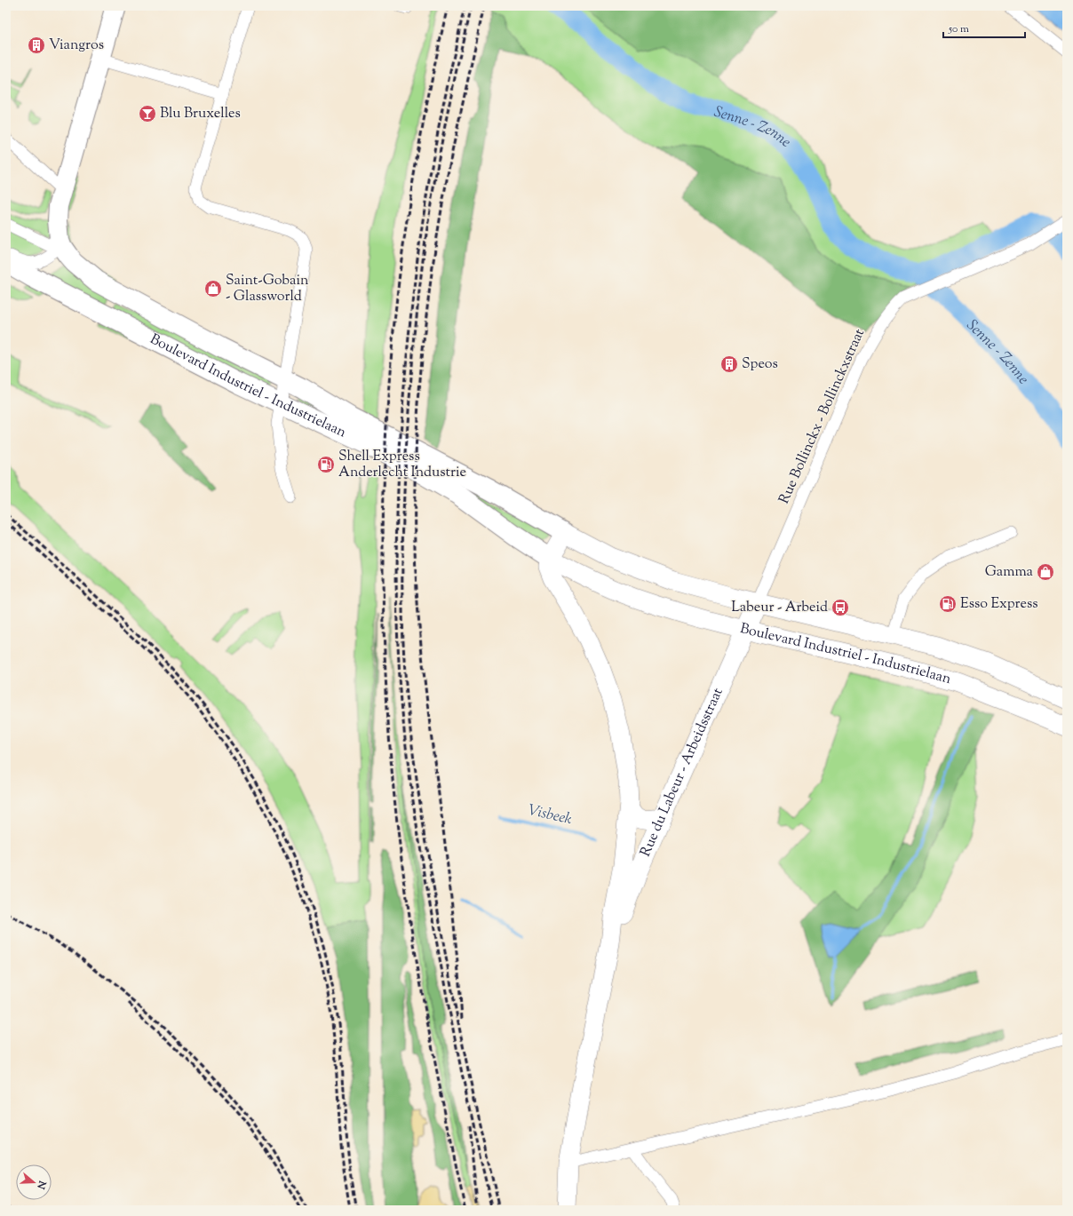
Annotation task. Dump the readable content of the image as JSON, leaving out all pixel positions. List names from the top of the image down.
{
  "streets": {
    "highway": ["Boulevard Industriel - Industrielaan"],
    "main road": ["Rue du Labeur - Arbeidsstraat"],
    "street": ["Rue Bollinckx - Bollinckxstraat"]
  },
  "crossings": [
    ["Boulevard Industriel - Industrielaan", "Rue Bollinckx - Bollinckxstraat"],
    ["Boulevard Industriel - Industrielaan", "Rue du Labeur - Arbeidsstraat"],
    ["Rue Bollinckx - Bollinckxstraat", "Rue du Labeur - Arbeidsstraat"]
  ],
  "water": ["Senne - Zenne", "Visbeek"],
  "places": {
    "building": ["Viangros", "Speos"],
    "bar": ["Blu Bruxelles"],
    "shop": ["Saint-Gobain - Glassworld", "Gamma"],
    "fuel station": ["Shell Express Anderlecht Industrie", "Esso Express"],
    "bus stop": ["Labeur - Arbeid"]
  },
  "scale_bar": "50 m",
  "north": "right"
}
